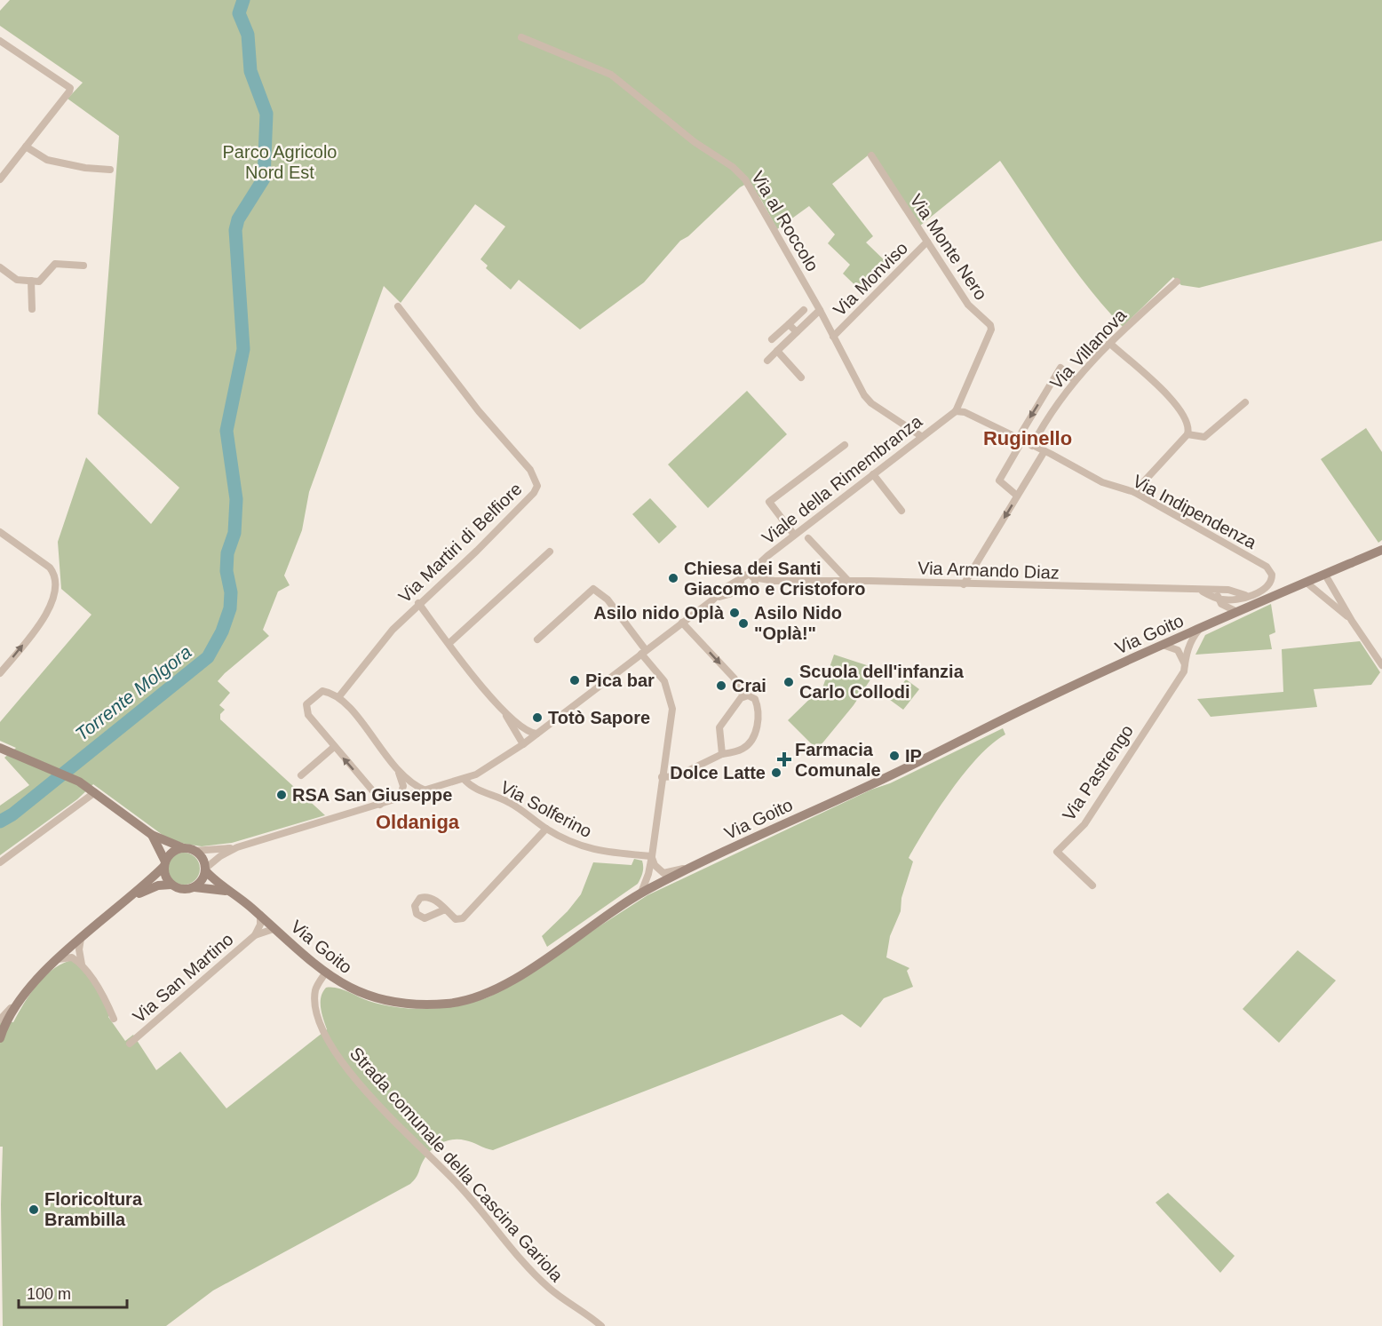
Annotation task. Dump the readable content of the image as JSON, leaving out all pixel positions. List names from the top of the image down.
{
  "streets": {
    "street": [
      "Via al Roccolo",
      "Via Monte Nero",
      "Via Monviso",
      "Via Villanova",
      "Viale della Rimembranza",
      "Via Indipendenza",
      "Via Martiri di Belfiore",
      "Via Armando Diaz",
      "Via Goito",
      "Via Pastrengo",
      "Via Solferino",
      "Via San Martino",
      "Strada comunale della Cascina Gariola"
    ]
  },
  "crossings": [
    ["Via al Roccolo", "Via Monviso"],
    ["Via al Roccolo", "Viale della Rimembranza"],
    ["Via Monte Nero", "Via Monviso"],
    ["Via Monte Nero", "Viale della Rimembranza"],
    ["Via Monte Nero", "Via Indipendenza"],
    ["Via Villanova", "Via Indipendenza"],
    ["Viale della Rimembranza", "Via Indipendenza"],
    ["Viale della Rimembranza", "Via Armando Diaz"],
    ["Via Indipendenza", "Via Armando Diaz"],
    ["Via Armando Diaz", "Via Goito"],
    ["Via Armando Diaz", "Via Solferino"],
    ["Via Goito", "Via Pastrengo"],
    ["Via Goito", "Via San Martino"],
    ["Via Goito", "Strada comunale della Cascina Gariola"]
  ],
  "districts": ["Ruginello", "Oldaniga"],
  "water": ["Torrente Molgora"],
  "parks": ["Parco Agricolo Nord Est"],
  "places": {
    "other": [
      "Chiesa dei Santi Giacomo e Cristoforo",
      "Asilo nido Oplà",
      "Asilo Nido \"Oplà!\"",
      "Pica bar",
      "Scuola dell'infanzia Carlo Collodi",
      "Crai",
      "Totò Sapore",
      "IP",
      "Dolce Latte",
      "RSA San Giuseppe",
      "Floricoltura Brambilla"
    ],
    "health": ["Farmacia Comunale"]
  },
  "scale_bar": "100 m"
}
